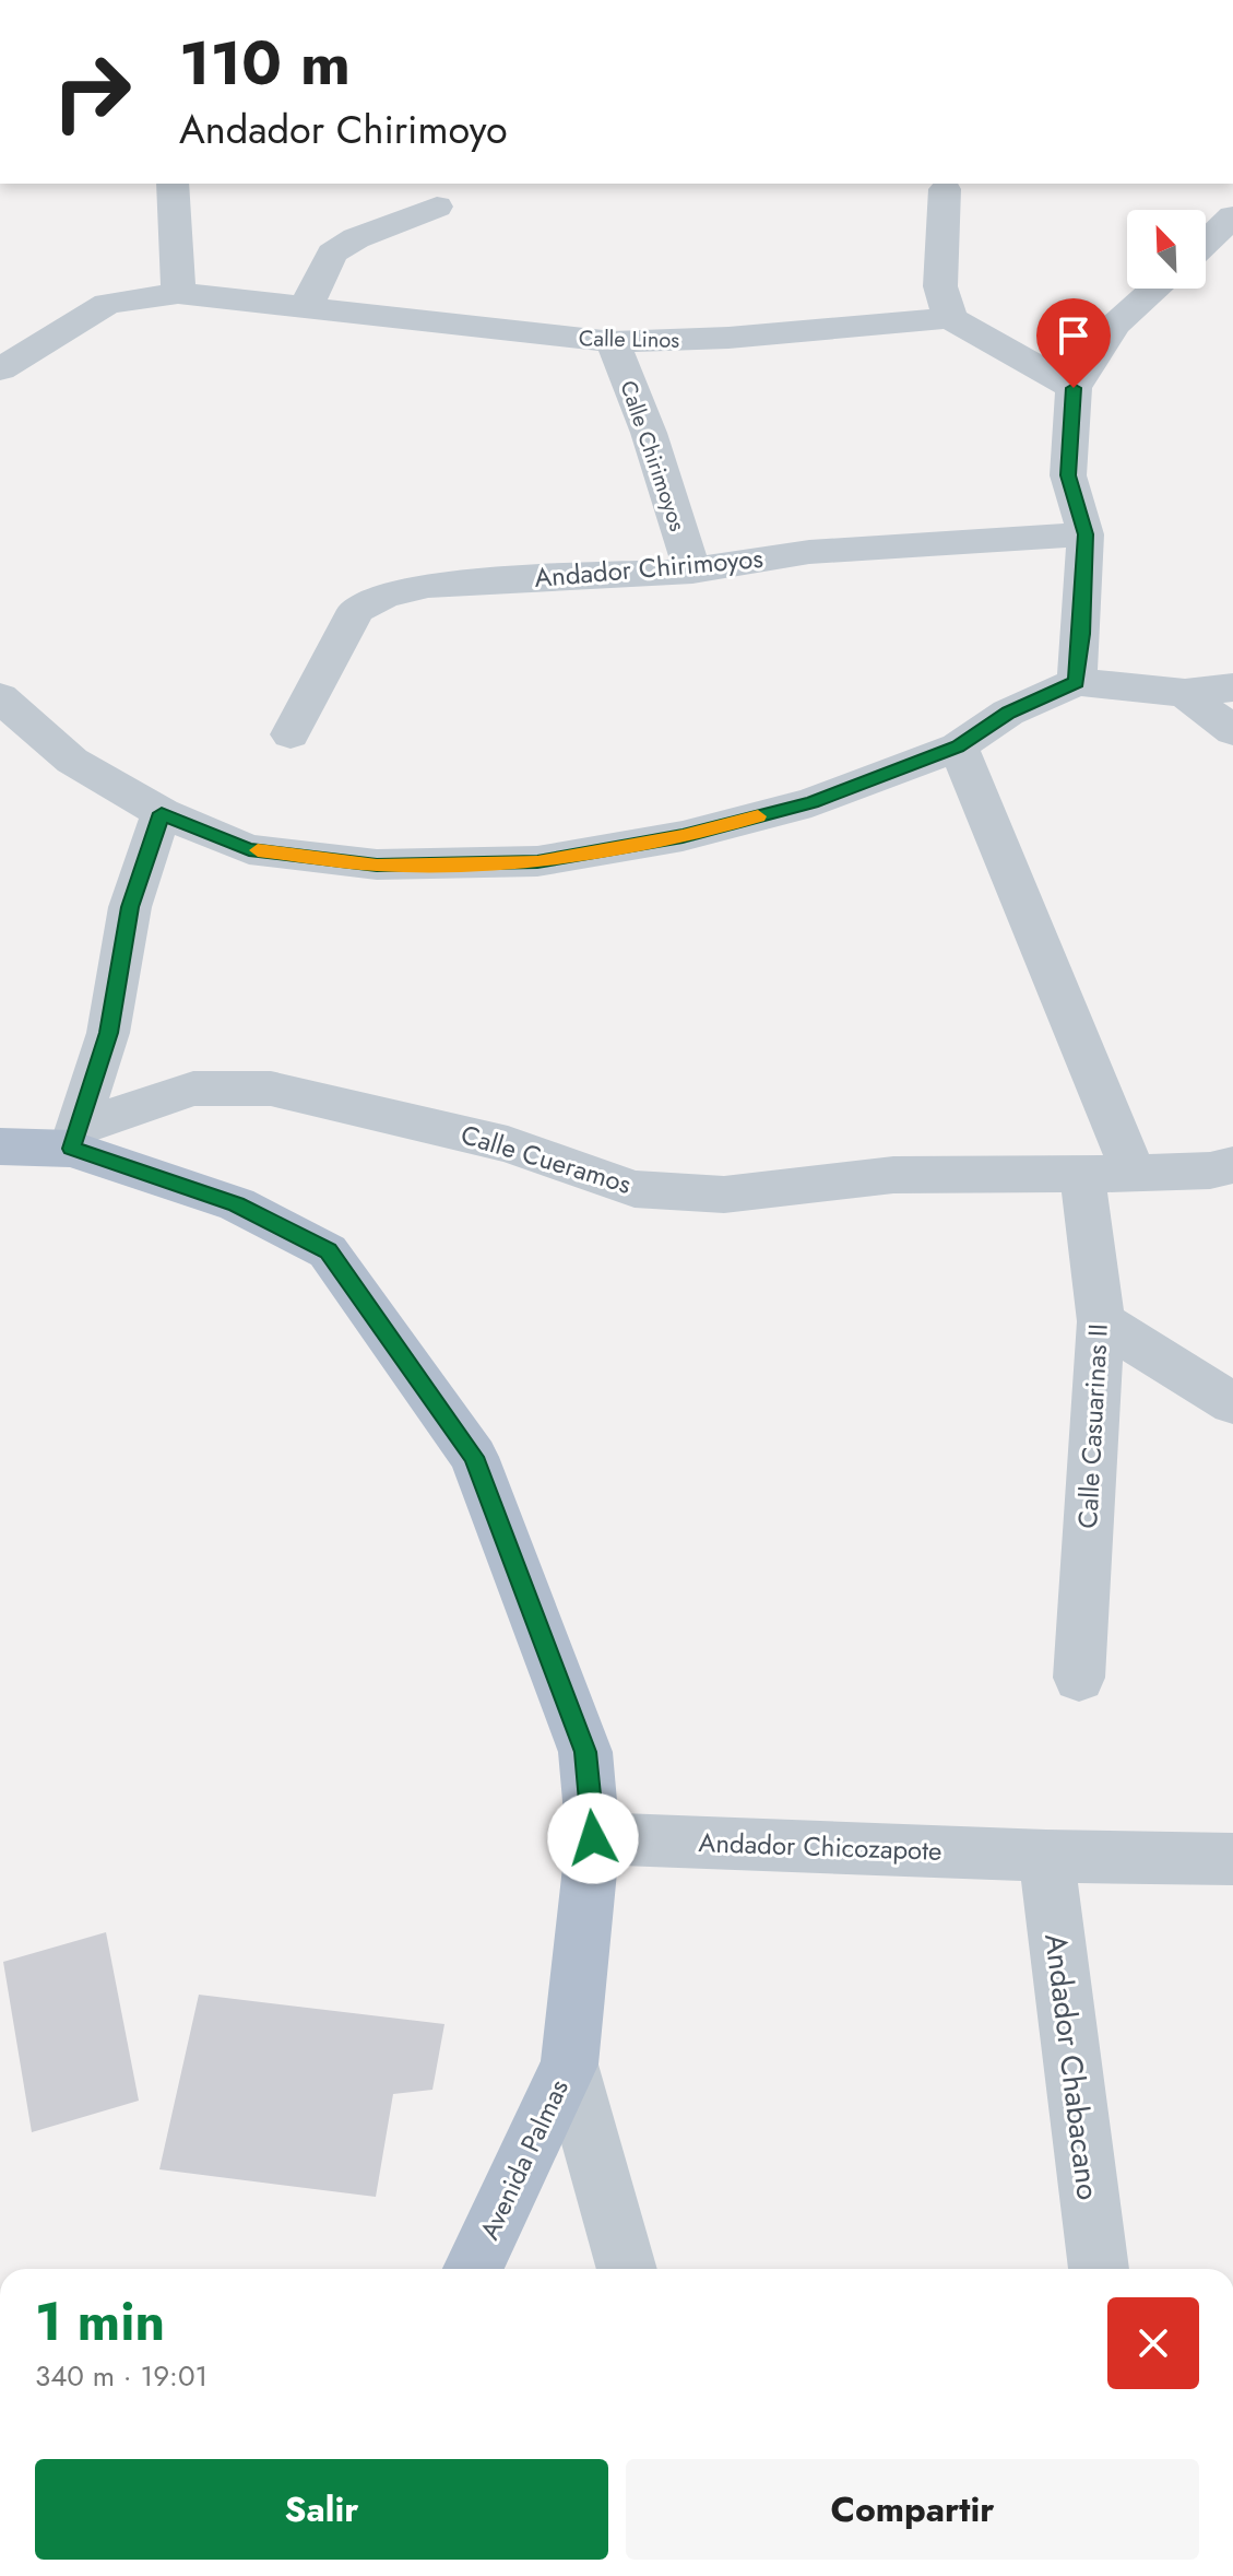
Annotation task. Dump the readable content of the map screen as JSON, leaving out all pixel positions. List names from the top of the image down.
{
  "streets": {
    "main road": ["Avenida Palmas"],
    "street": [
      "Calle Linos",
      "Calle Chirimoyos",
      "Andador Chirimoyos",
      "Calle Cueramos",
      "Calle Casuarinas II",
      "Andador Chicozapote",
      "Andador Chabacano"
    ]
  },
  "crossings": [
    ["Calle Linos", "Calle Chirimoyos"],
    ["Calle Chirimoyos", "Andador Chirimoyos"],
    ["Calle Cueramos", "Calle Casuarinas II"],
    ["Calle Cueramos", "Avenida Palmas"],
    ["Andador Chicozapote", "Andador Chabacano"],
    ["Andador Chicozapote", "Avenida Palmas"]
  ],
  "north": "top left",
  "page": {
    "turn": ["110 m", "Andador Chirimoyo"],
    "heading": ["1 min", "340 m · 19:01"],
    "buttons": ["Salir", "Compartir"]
  }
}
